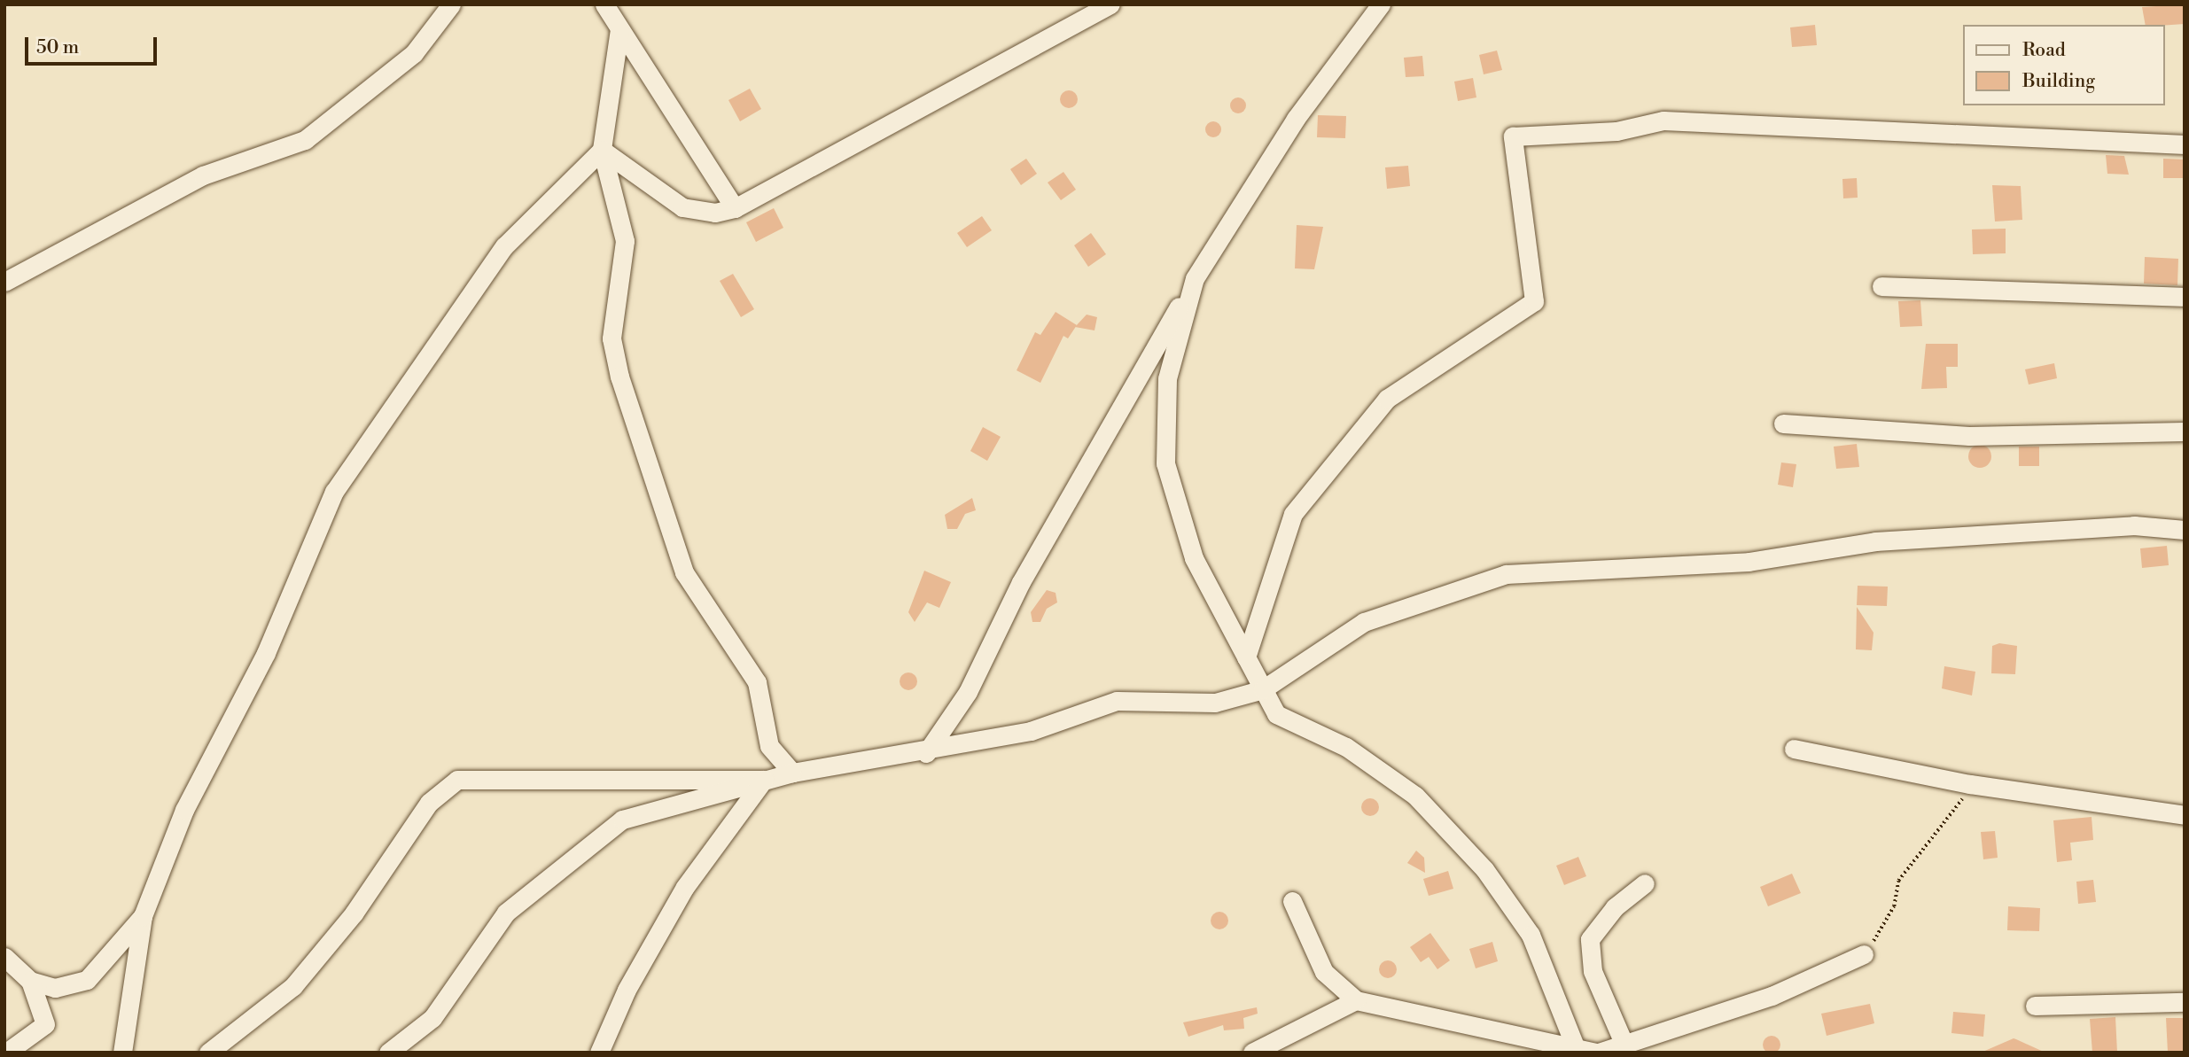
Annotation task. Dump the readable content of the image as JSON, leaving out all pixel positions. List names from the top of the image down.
{
  "legend": ["Road", "Building"],
  "scale_bar": "50 m"
}
